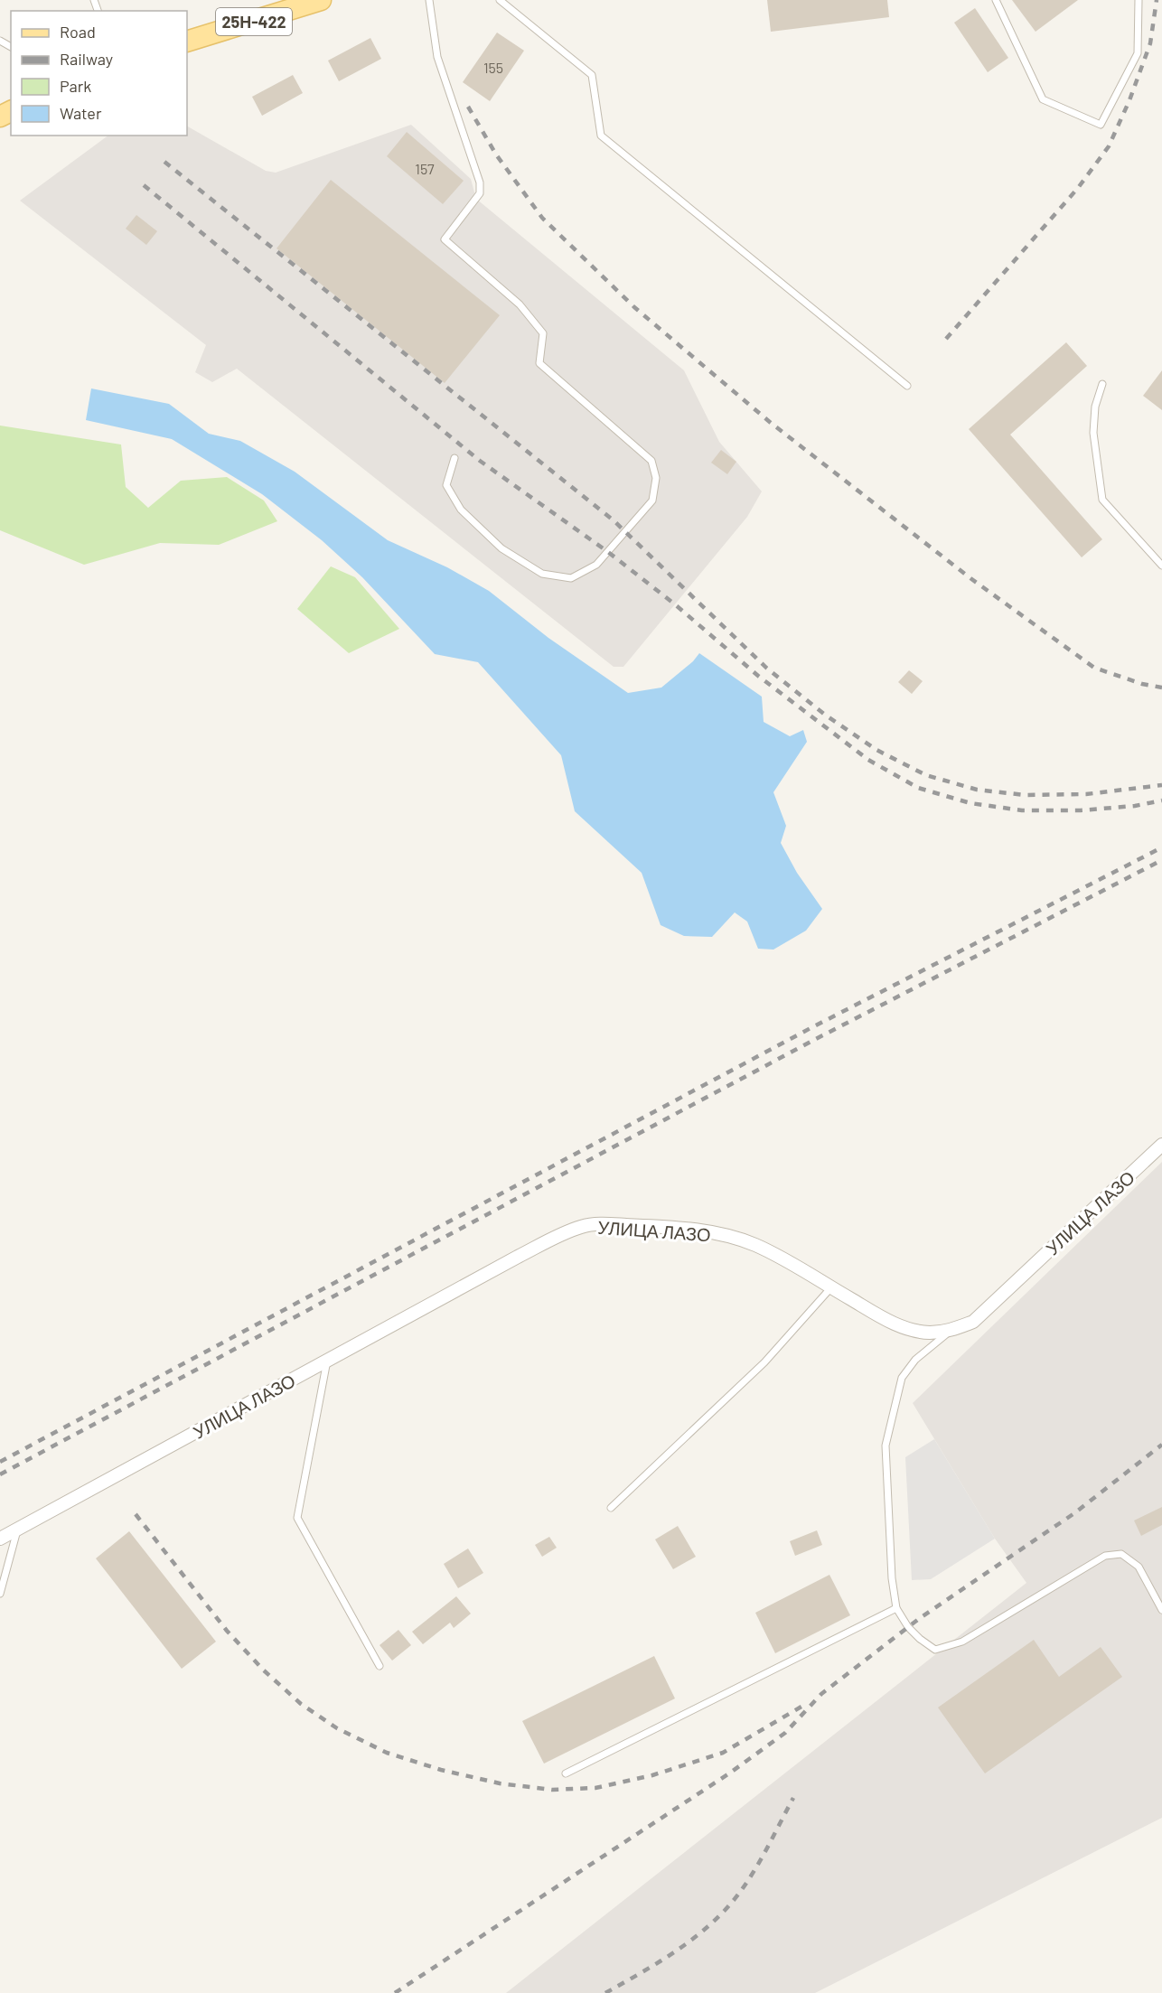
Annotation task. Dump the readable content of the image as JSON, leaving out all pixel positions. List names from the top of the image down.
{
  "streets": {
    "main road": ["25Н-422"],
    "street": ["УЛИЦА ЛАЗО"]
  },
  "house_numbers": ["155", "157"],
  "legend": [
    "Road",
    "Railway",
    "Park",
    "Water"
  ]
}
